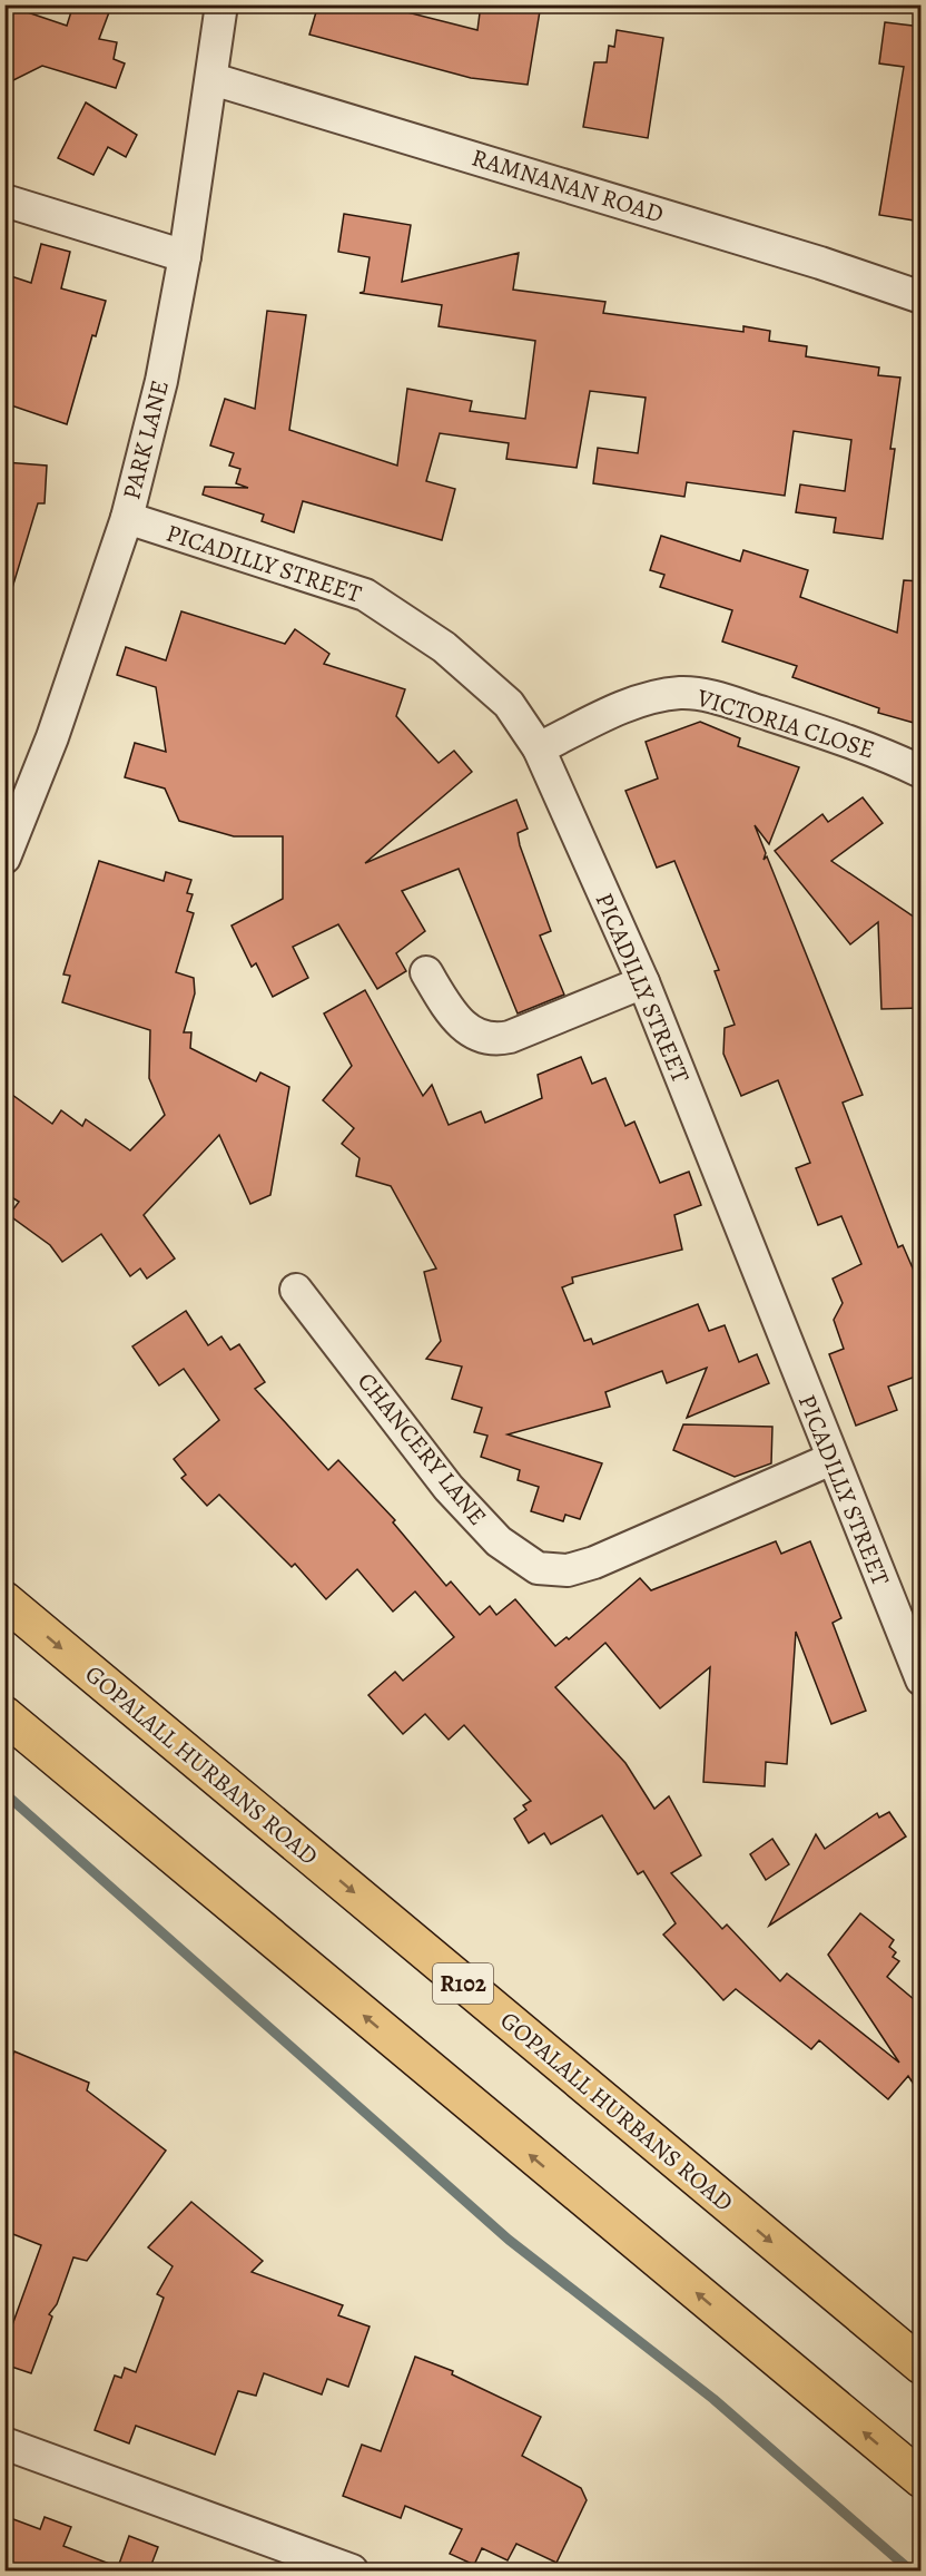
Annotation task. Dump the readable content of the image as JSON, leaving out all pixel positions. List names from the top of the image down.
{
  "streets": {
    "main road": ["GOPALALL HURBANS ROAD", "R102"],
    "street": [
      "RAMNANAN ROAD",
      "PARK LANE",
      "PICADILLY STREET",
      "VICTORIA CLOSE",
      "CHANCERY LANE"
    ]
  },
  "crossings": [
    ["RAMNANAN ROAD", "PARK LANE"],
    ["PARK LANE", "PICADILLY STREET"],
    ["PICADILLY STREET", "VICTORIA CLOSE"],
    ["PICADILLY STREET", "CHANCERY LANE"]
  ]
}
